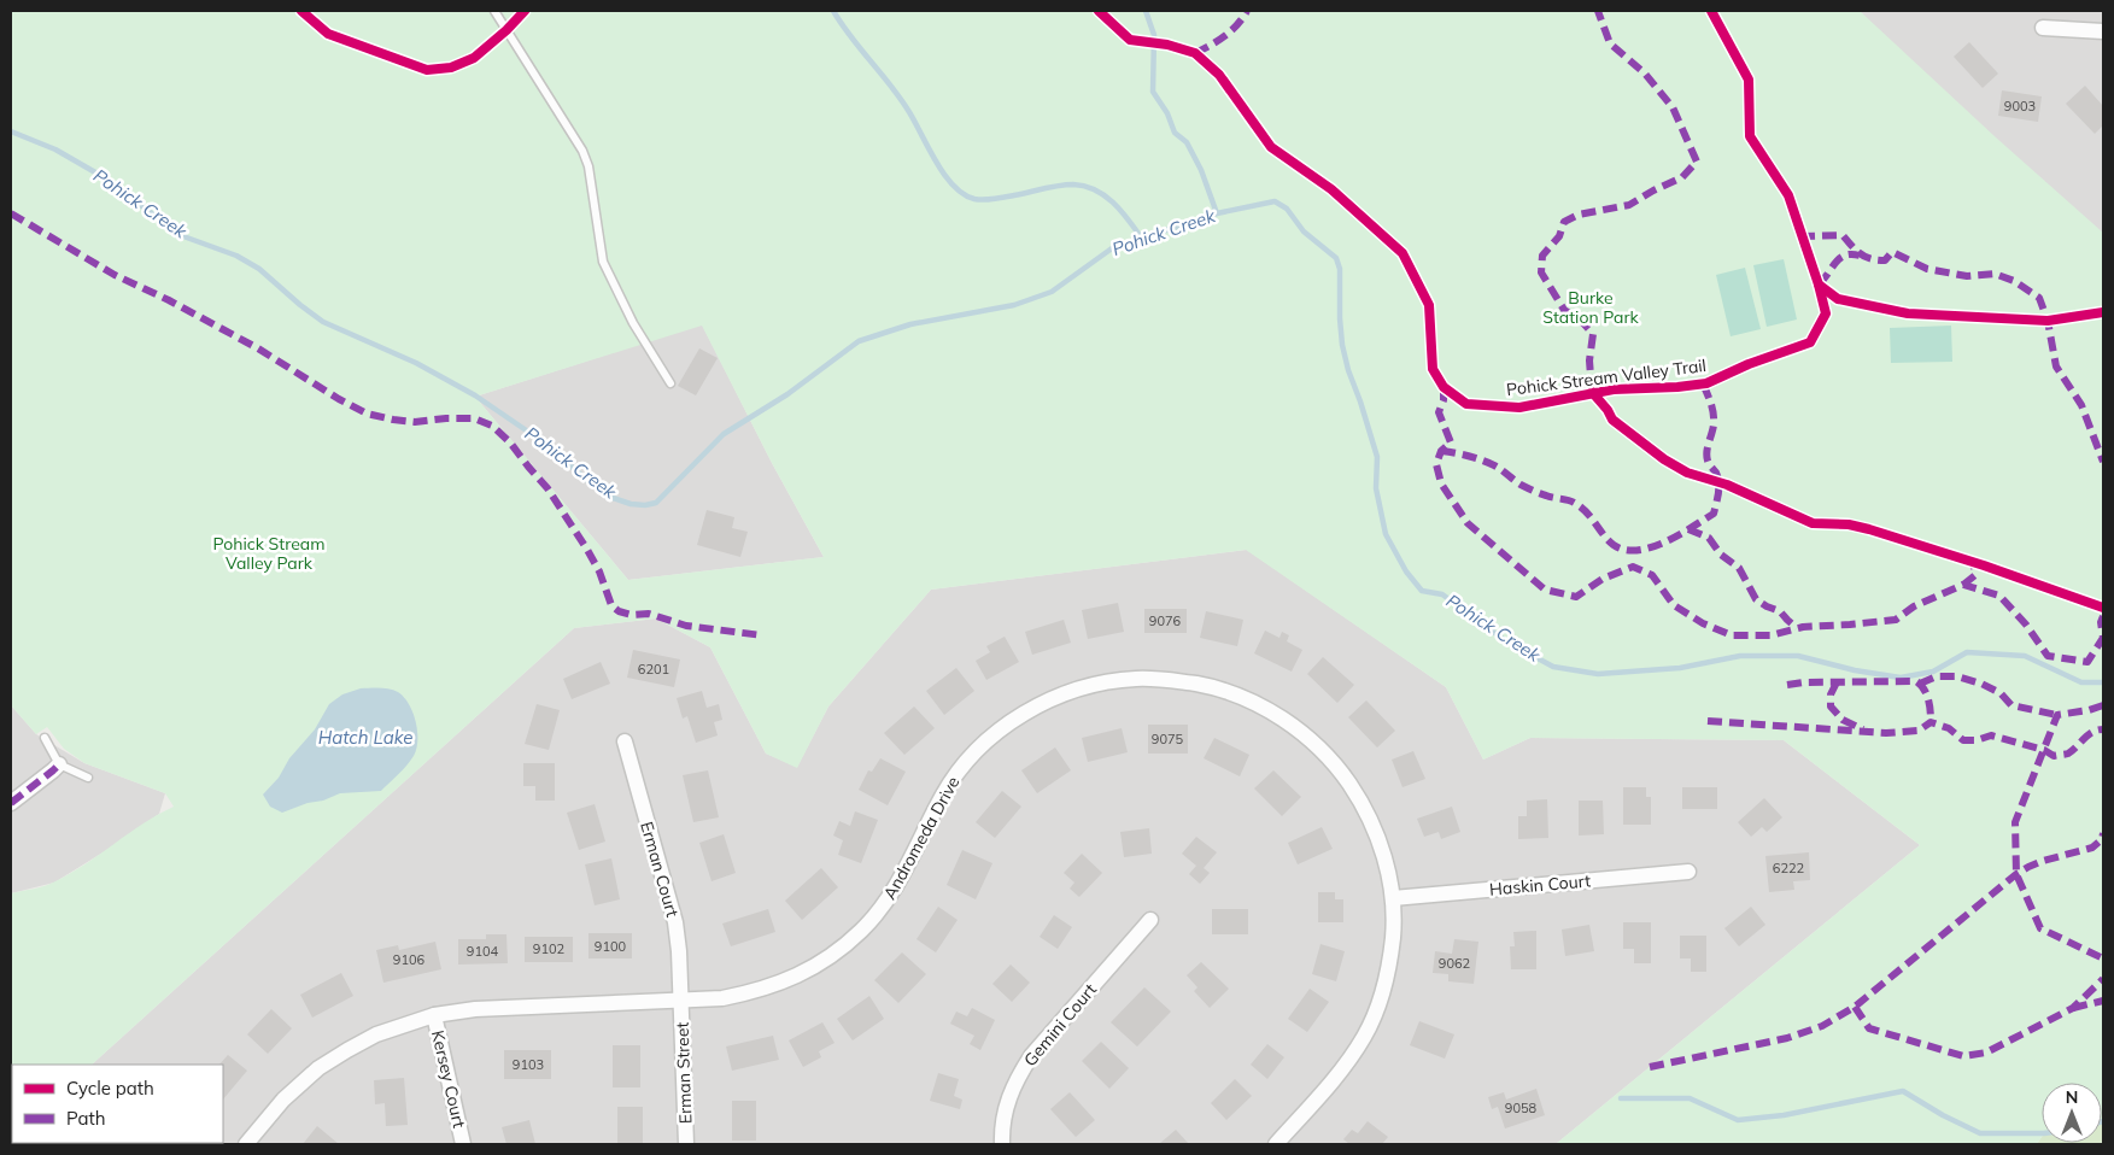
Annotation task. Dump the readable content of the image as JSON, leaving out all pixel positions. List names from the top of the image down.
{
  "streets": {
    "street": [
      "Andromeda Drive",
      "Erman Court",
      "Haskin Court",
      "Gemini Court",
      "Erman Street",
      "Kersey Court"
    ],
    "cycle path": ["Pohick Stream Valley Trail"]
  },
  "crossings": [
    ["Andromeda Drive", "Erman Court"],
    ["Andromeda Drive", "Haskin Court"],
    ["Andromeda Drive", "Erman Street"],
    ["Andromeda Drive", "Kersey Court"],
    ["Erman Court", "Erman Street"]
  ],
  "water": ["Pohick Creek", "Hatch Lake"],
  "parks": ["Burke Station Park", "Pohick Stream Valley Park"],
  "house_numbers": [
    "9003",
    "9076",
    "6201",
    "9075",
    "6222",
    "9100",
    "9102",
    "9104",
    "9106",
    "9062",
    "9103",
    "9058"
  ],
  "legend": ["Cycle path", "Path"],
  "north": "top"
}
